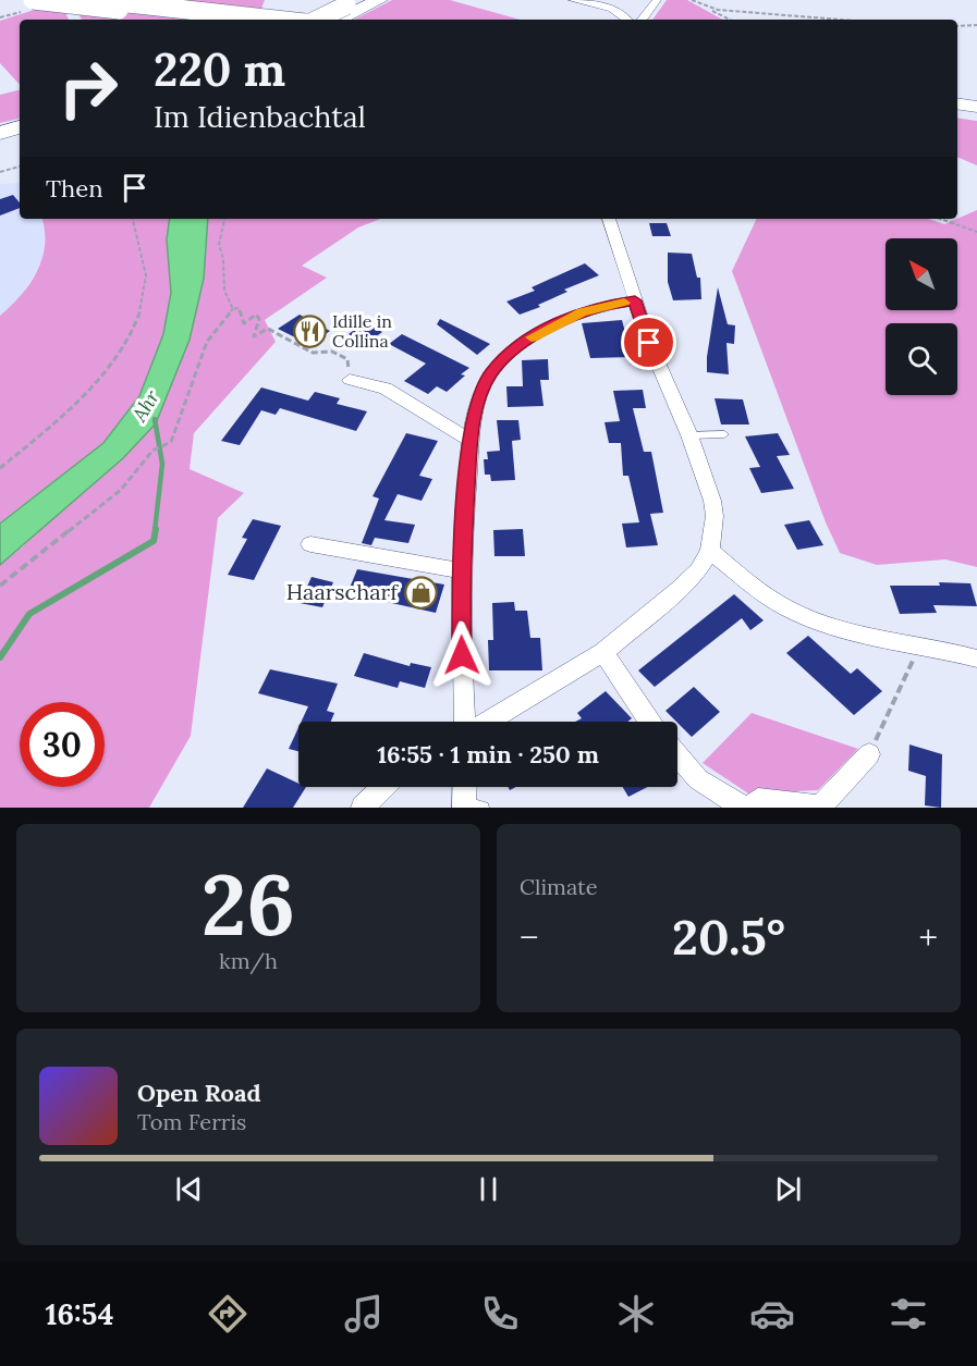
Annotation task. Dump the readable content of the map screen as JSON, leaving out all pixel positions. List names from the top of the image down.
{
  "water": ["Ahr"],
  "places": {
    "restaurant": ["Idille in Collina"],
    "shop": ["Haarscharf"]
  },
  "north": "top left",
  "page": {
    "turn": ["220 m", "Im Idienbachtal"],
    "then": "Then",
    "limit": "30",
    "trip": "16:55 · 1 min · 250 m",
    "tile": [
      ["26", "km/h"],
      "Climate"
    ],
    "heat": ["−", "20.5°", "+"],
    "song": ["Open Road", "Tom Ferris"],
    "tabs": "16:54"
  }
}
